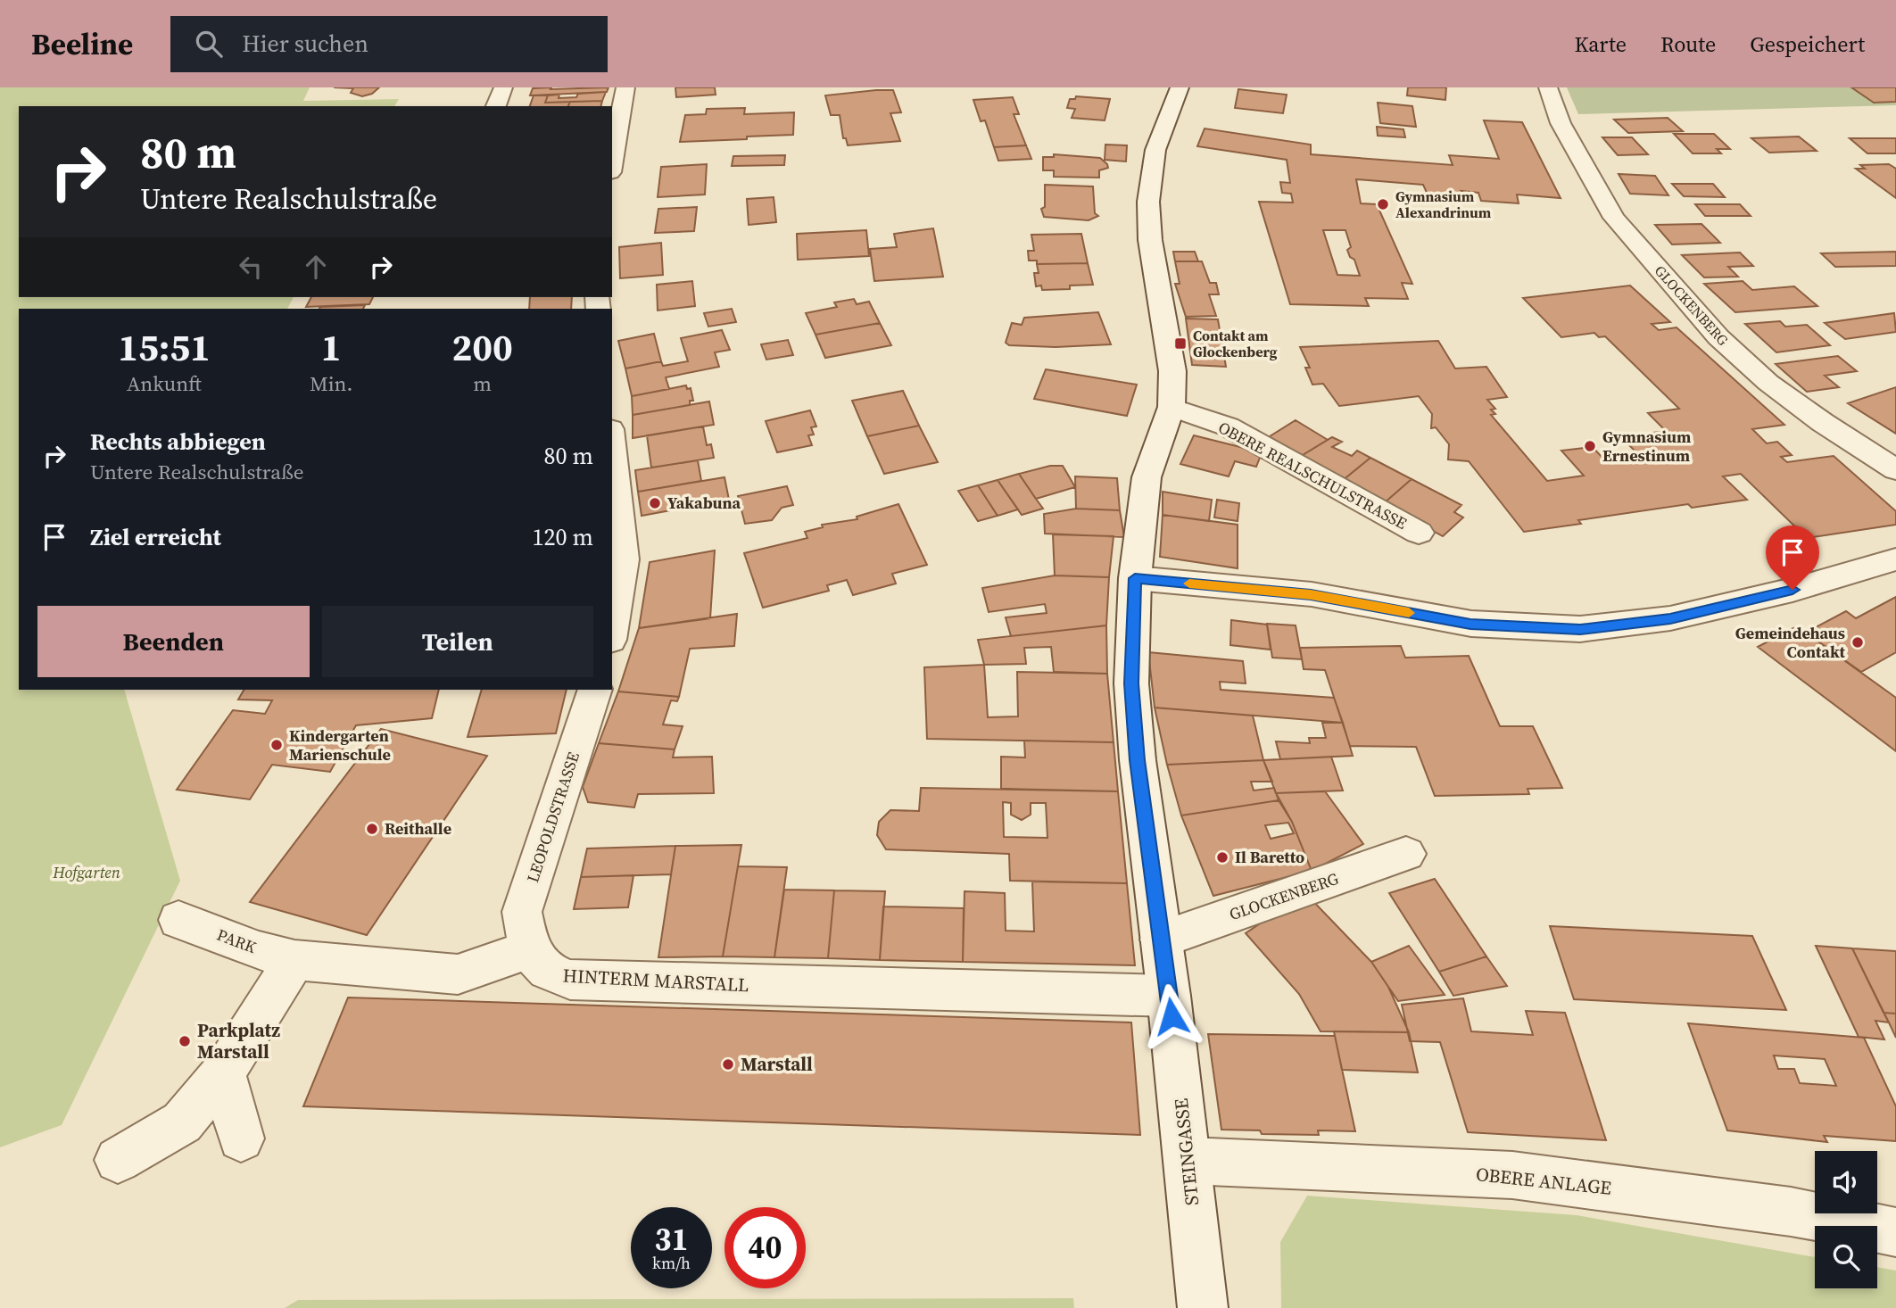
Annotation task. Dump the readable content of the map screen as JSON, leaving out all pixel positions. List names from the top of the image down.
{
  "streets": {
    "street": [
      "GLOCKENBERG",
      "OBERE REALSCHULSTRASSE",
      "LEOPOLDSTRASSE",
      "PARK",
      "HINTERM MARSTALL",
      "STEINGASSE",
      "OBERE ANLAGE"
    ]
  },
  "crossings": [
    ["GLOCKENBERG", "STEINGASSE"],
    ["OBERE REALSCHULSTRASSE", "STEINGASSE"],
    ["LEOPOLDSTRASSE", "HINTERM MARSTALL"],
    ["HINTERM MARSTALL", "STEINGASSE"],
    ["STEINGASSE", "OBERE ANLAGE"]
  ],
  "parks": ["Hofgarten"],
  "places": {
    "other": [
      "Gymnasium Alexandrinum",
      "Gymnasium Ernestinum",
      "Yakabuna",
      "Gemeindehaus Contakt",
      "Kindergarten Marienschule",
      "Reithalle",
      "Il Baretto",
      "Parkplatz Marstall",
      "Marstall"
    ],
    "transit": ["Contakt am Glockenberg"]
  },
  "page": {
    "header": "Beeline",
    "search": "Hier suchen",
    "nav": ["Karte", "Route", "Gespeichert"],
    "turn": ["80 m", "Untere Realschulstraße"],
    "eta": [
      "15:51",
      "Ankunft",
      "1",
      "Min.",
      "200",
      "m"
    ],
    "list": [
      {
        "name": "Rechts abbiegen",
        "note": "Untere Realschulstraße",
        "value": "80 m"
      },
      {
        "name": "Ziel erreicht",
        "value": "120 m"
      }
    ],
    "buttons": ["Beenden", "Teilen"],
    "speed": "31 km/h",
    "limit": "40"
  }
}
